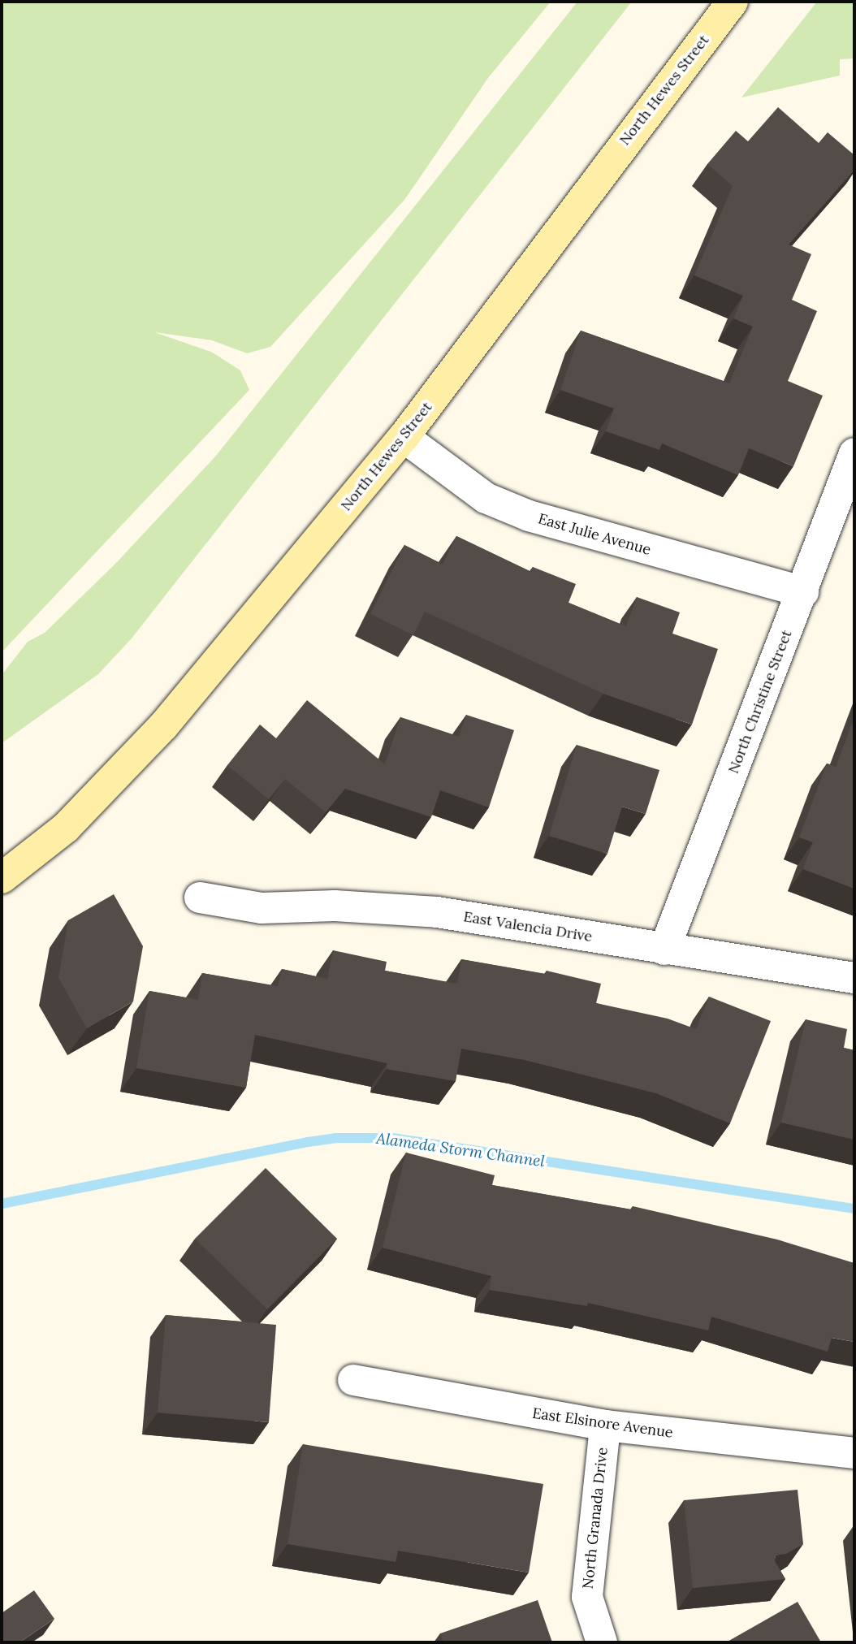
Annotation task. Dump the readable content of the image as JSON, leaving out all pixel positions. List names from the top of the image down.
{
  "streets": {
    "main road": ["North Hewes Street"],
    "street": [
      "East Julie Avenue",
      "North Christine Street",
      "East Valencia Drive",
      "East Elsinore Avenue",
      "North Granada Drive"
    ]
  },
  "crossings": [
    ["North Hewes Street", "East Julie Avenue"],
    ["East Julie Avenue", "North Christine Street"],
    ["North Christine Street", "East Valencia Drive"],
    ["East Elsinore Avenue", "North Granada Drive"]
  ],
  "water": ["Alameda Storm Channel"]
}
